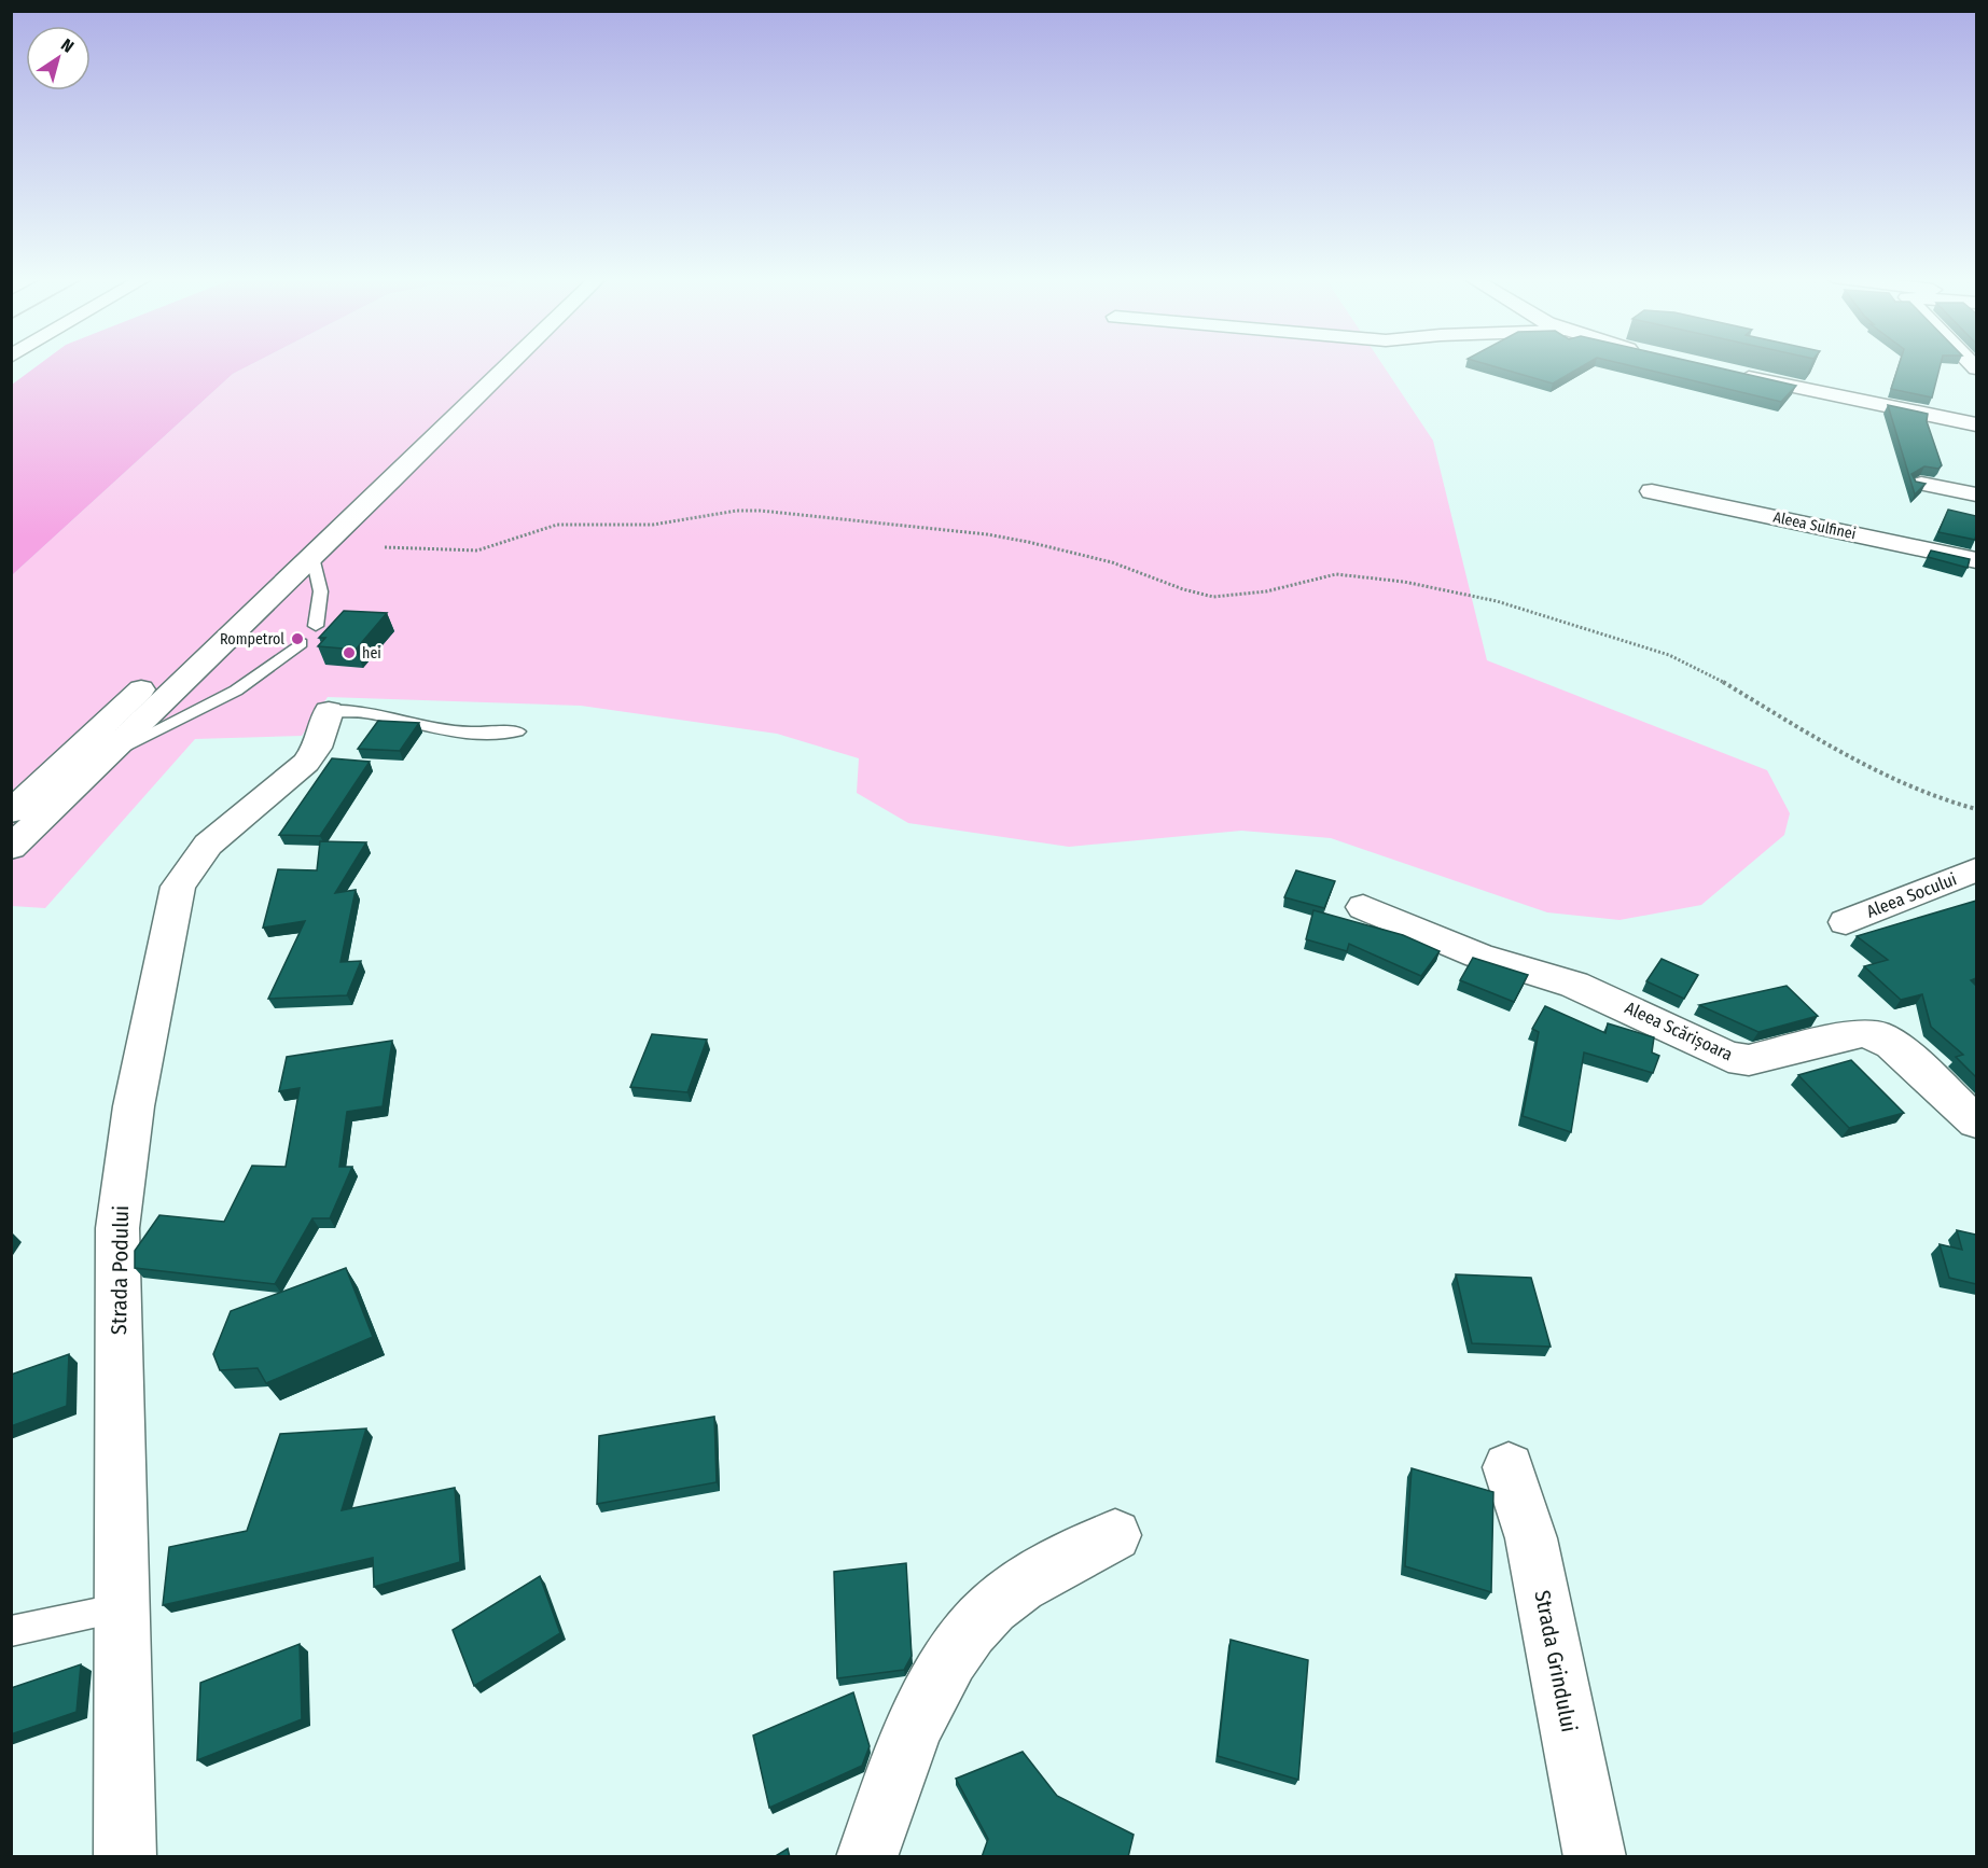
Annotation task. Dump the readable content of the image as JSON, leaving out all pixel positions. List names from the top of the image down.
{
  "streets": {
    "main road": [
      "Aleea Sulfinei",
      "Aleea Socului",
      "Aleea Scărișoara",
      "Strada Podului",
      "Strada Grindului"
    ]
  },
  "places": ["Rompetrol", "hei"],
  "north": "top right"
}
